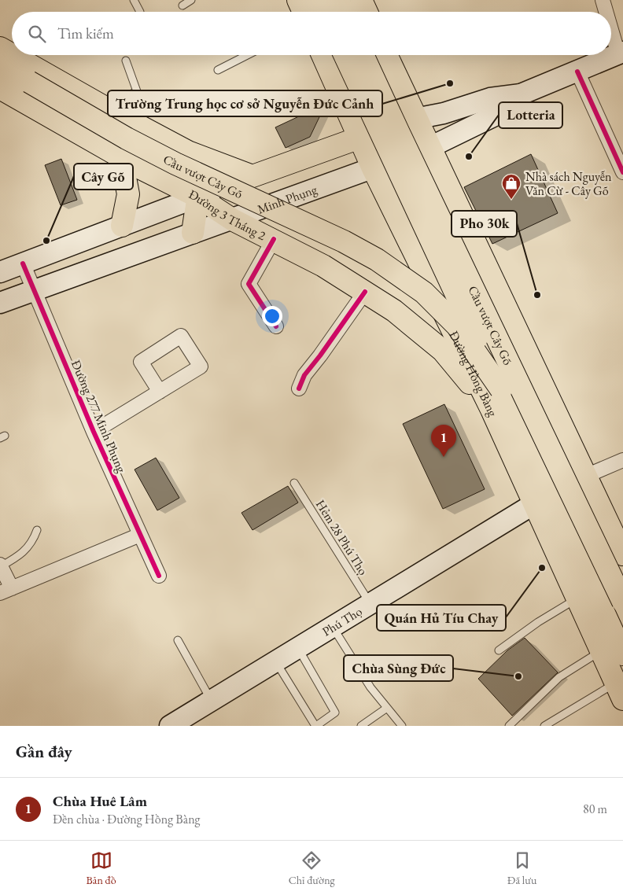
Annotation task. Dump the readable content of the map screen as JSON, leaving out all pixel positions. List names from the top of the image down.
{
  "streets": {
    "main road": [
      "Cầu vượt Cây Gõ",
      "Minh Phụng",
      "Đường 3 Tháng 2",
      "Đường Hồng Bàng",
      "Phú Thọ"
    ],
    "street": ["Đường 277 Minh Phụng"],
    "lane": ["Hẻm 28 Phú Thọ"]
  },
  "crossings": [
    ["Minh Phụng", "Đường 3 Tháng 2"],
    ["Minh Phụng", "Đường Hồng Bàng"],
    ["Minh Phụng", "Đường 277 Minh Phụng"],
    ["Đường 3 Tháng 2", "Đường Hồng Bàng"],
    ["Đường Hồng Bàng", "Phú Thọ"],
    ["Hẻm 28 Phú Thọ", "Phú Thọ"]
  ],
  "places": {
    "other": [
      "Trường Trung học cơ sở Nguyễn Đức Cảnh",
      "Lotteria",
      "Cây Gõ",
      "Pho 30k",
      "Quán Hủ Tíu Chay",
      "Chùa Sùng Đức"
    ],
    "shop": ["Nhà sách Nguyễn Văn Cừ - Cây Gõ"]
  },
  "page": {
    "search": "Tìm kiếm",
    "pins": "1",
    "heading": "Gần đây",
    "list": [
      {
        "mark": "1",
        "name": "Chùa Huê Lâm",
        "note": "Đền chùa · Đường Hồng Bàng",
        "value": "80 m"
      }
    ],
    "nav": ["Bản đồ", "Chỉ đường", "Đã lưu"]
  }
}
